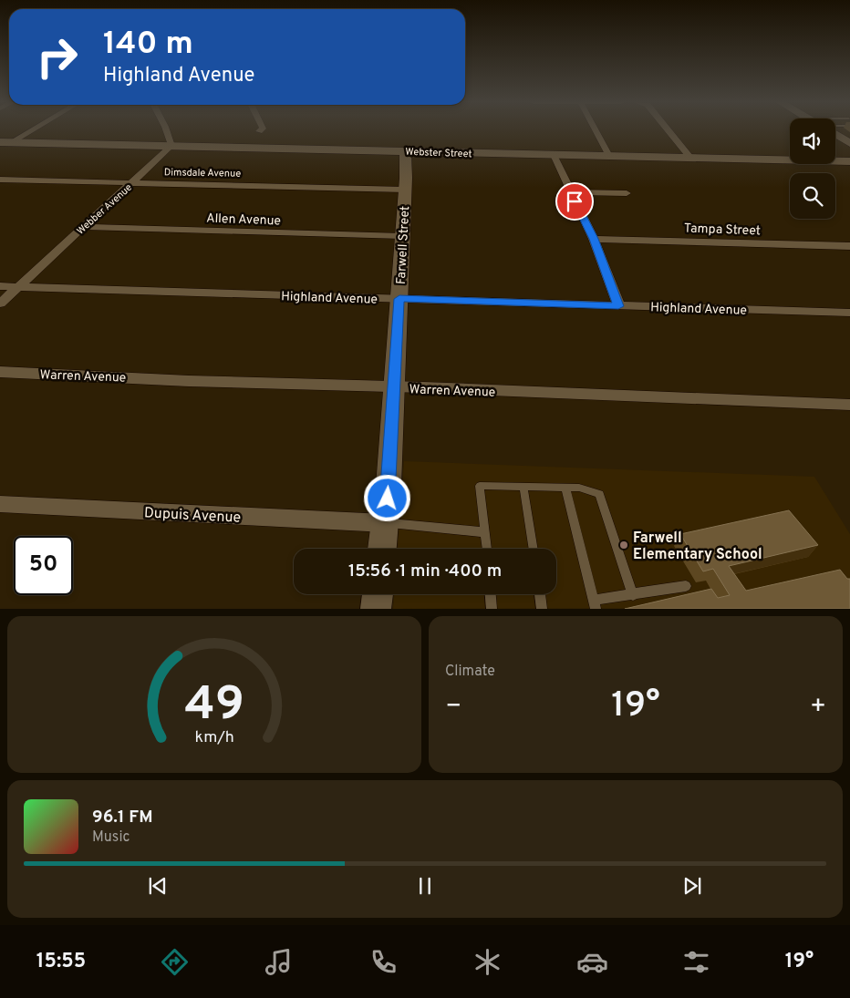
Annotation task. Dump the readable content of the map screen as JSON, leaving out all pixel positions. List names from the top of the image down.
{
  "streets": {
    "main road": ["Webster Street", "Farwell Street"],
    "street": [
      "Dimsdale Avenue",
      "Webber Avenue",
      "Allen Avenue",
      "Tampa Street",
      "Highland Avenue",
      "Warren Avenue",
      "Dupuis Avenue"
    ]
  },
  "crossings": [
    ["Webster Street", "Webber Avenue"],
    ["Webster Street", "Farwell Street"],
    ["Dimsdale Avenue", "Webber Avenue"],
    ["Dimsdale Avenue", "Farwell Street"],
    ["Webber Avenue", "Allen Avenue"],
    ["Webber Avenue", "Highland Avenue"],
    ["Allen Avenue", "Farwell Street"],
    ["Farwell Street", "Highland Avenue"],
    ["Farwell Street", "Warren Avenue"],
    ["Farwell Street", "Dupuis Avenue"]
  ],
  "places": ["Farwell Elementary School"],
  "page": {
    "turn": ["140 m", "Highland Avenue"],
    "limit": "50",
    "trip": "15:56 · 1 min · 400 m",
    "tile": "Climate",
    "heat": ["−", "19°", "+"],
    "song": ["96.1 FM", "Music"],
    "tabs": ["15:55", "19°"],
    "gauge": ["49", "km/h"]
  }
}
